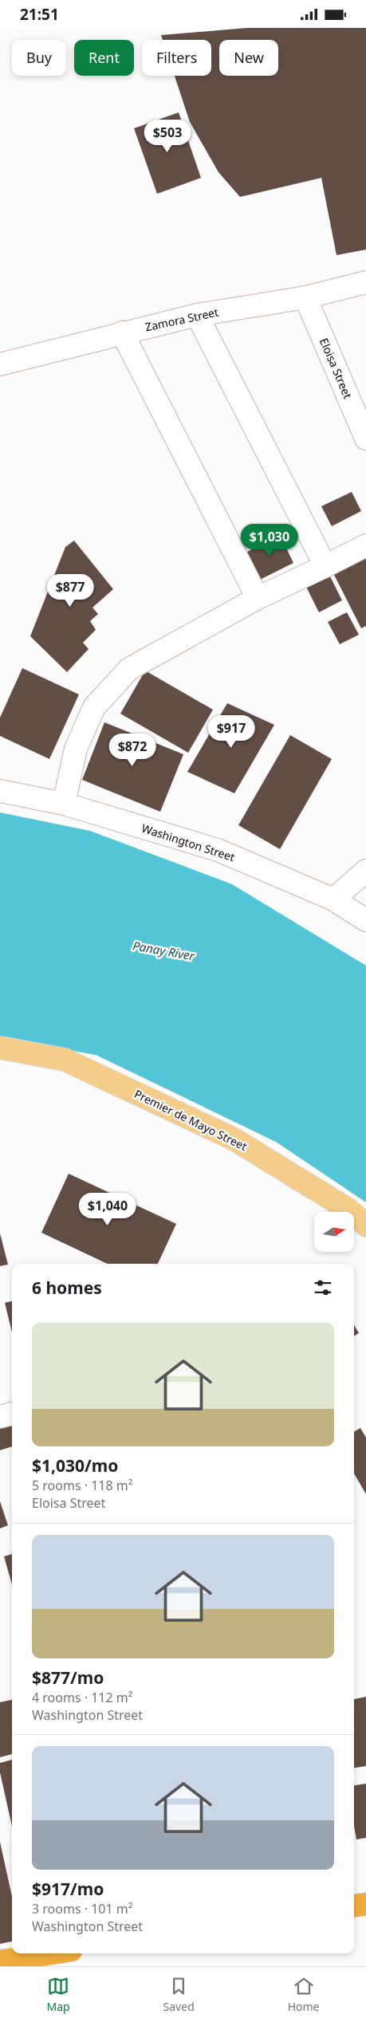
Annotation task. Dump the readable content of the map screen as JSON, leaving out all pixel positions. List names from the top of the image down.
{
  "streets": {
    "main road": ["Premier de Mayo Street"],
    "street": ["Zamora Street", "Eloisa Street", "Washington Street"]
  },
  "crossings": [
    ["Zamora Street", "Eloisa Street"]
  ],
  "water": ["Panay River"],
  "north": "right",
  "page": {
    "status": "21:51",
    "chip": [
      "Buy",
      "Rent",
      "Filters",
      "New"
    ],
    "price": [
      "$503",
      "$1,030",
      "$877",
      "$917",
      "$872",
      "$1,040"
    ],
    "heading": "6 homes",
    "list": [
      {
        "name": "$1,030/mo",
        "note": "5 rooms · 118 m² · Eloisa Street"
      },
      {
        "name": "$877/mo",
        "note": "4 rooms · 112 m² · Washington Street"
      },
      {
        "name": "$917/mo",
        "note": "3 rooms · 101 m² · Washington Street"
      }
    ],
    "tabs": ["Map", "Saved", "Home"]
  }
}
